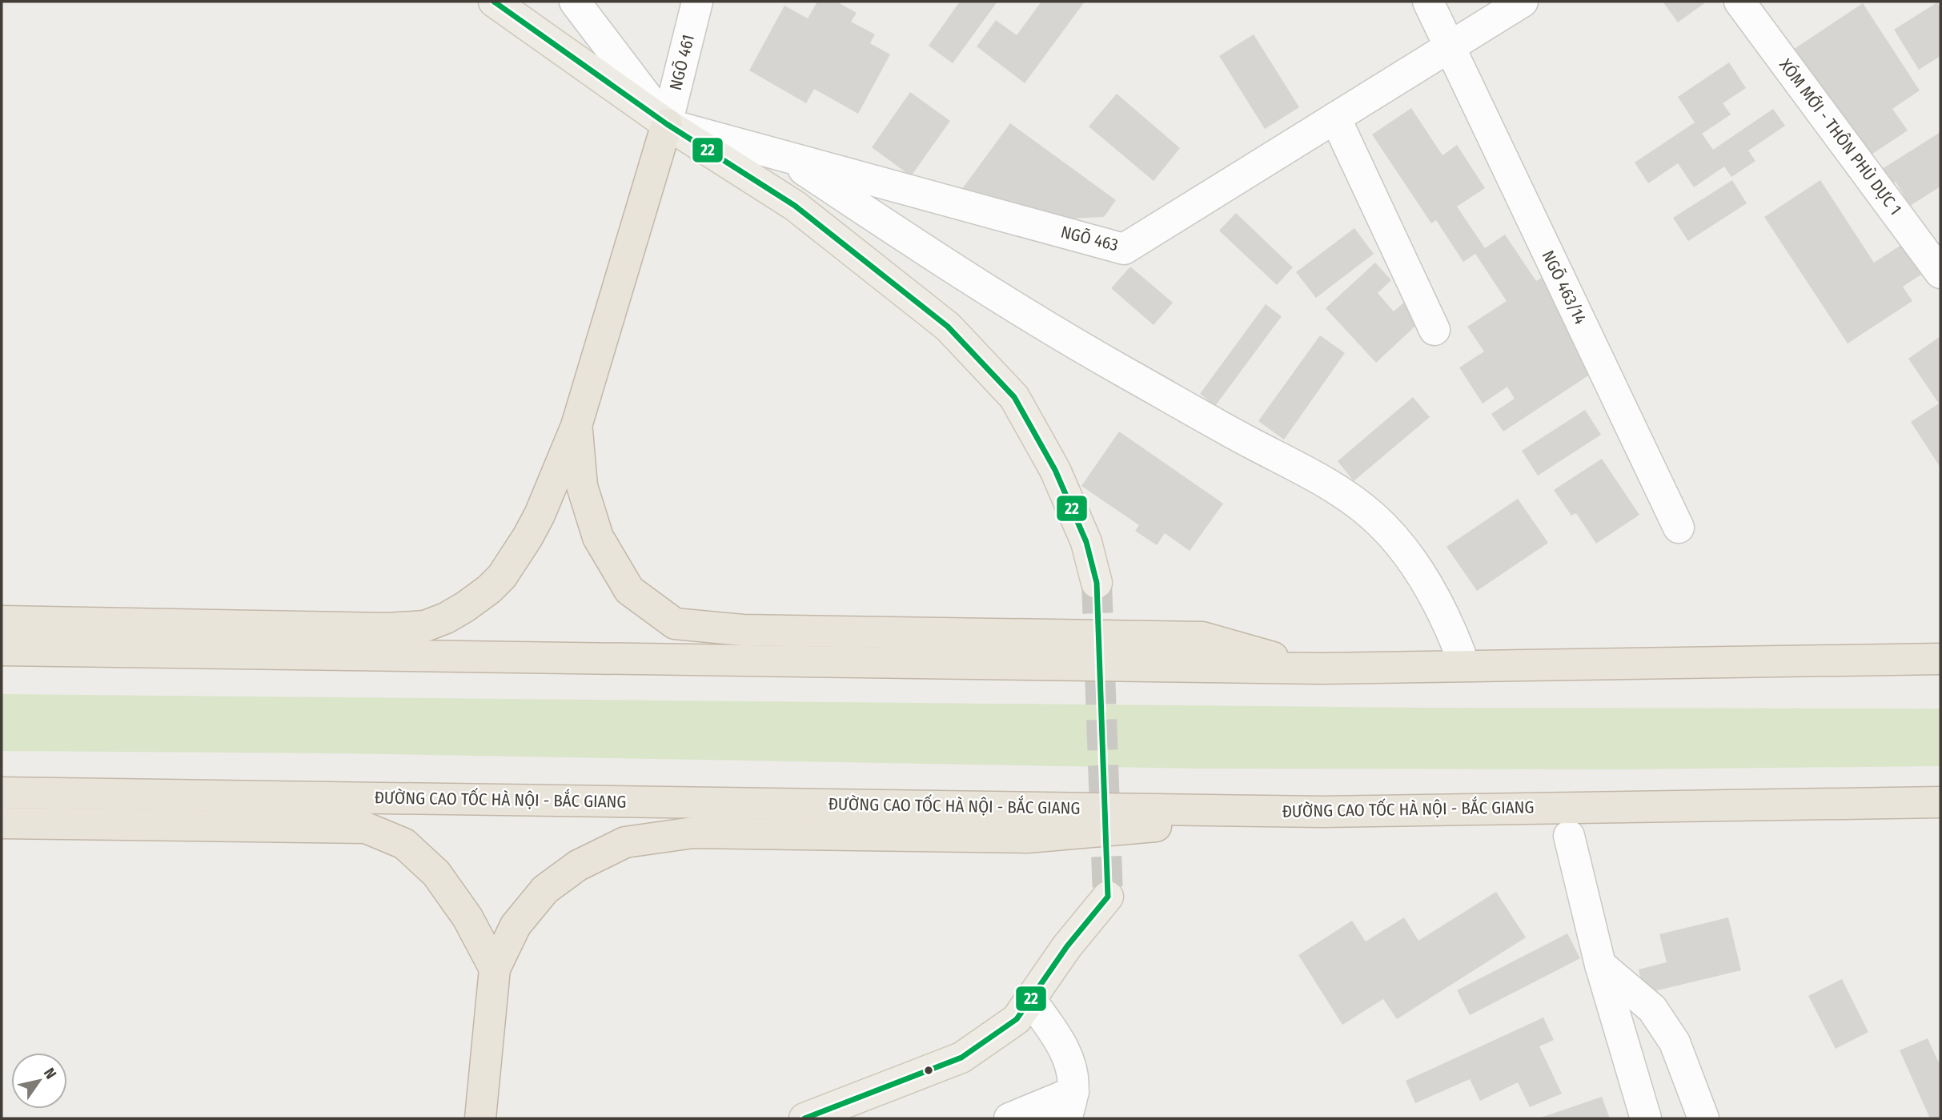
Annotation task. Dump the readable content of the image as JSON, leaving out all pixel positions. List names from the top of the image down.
{
  "streets": {
    "highway": ["ĐƯỜNG CAO TỐC HÀ NỘI - BẮC GIANG"],
    "street": [
      "NGÕ 461",
      "XÓM MỚI - THÔN PHÙ DỰC 1",
      "NGÕ 463",
      "NGÕ 463/14"
    ]
  },
  "crossings": [
    ["NGÕ 461", "NGÕ 463"],
    ["NGÕ 463", "NGÕ 463/14"]
  ],
  "lines": ["transit line 22"],
  "north": "top right"
}
